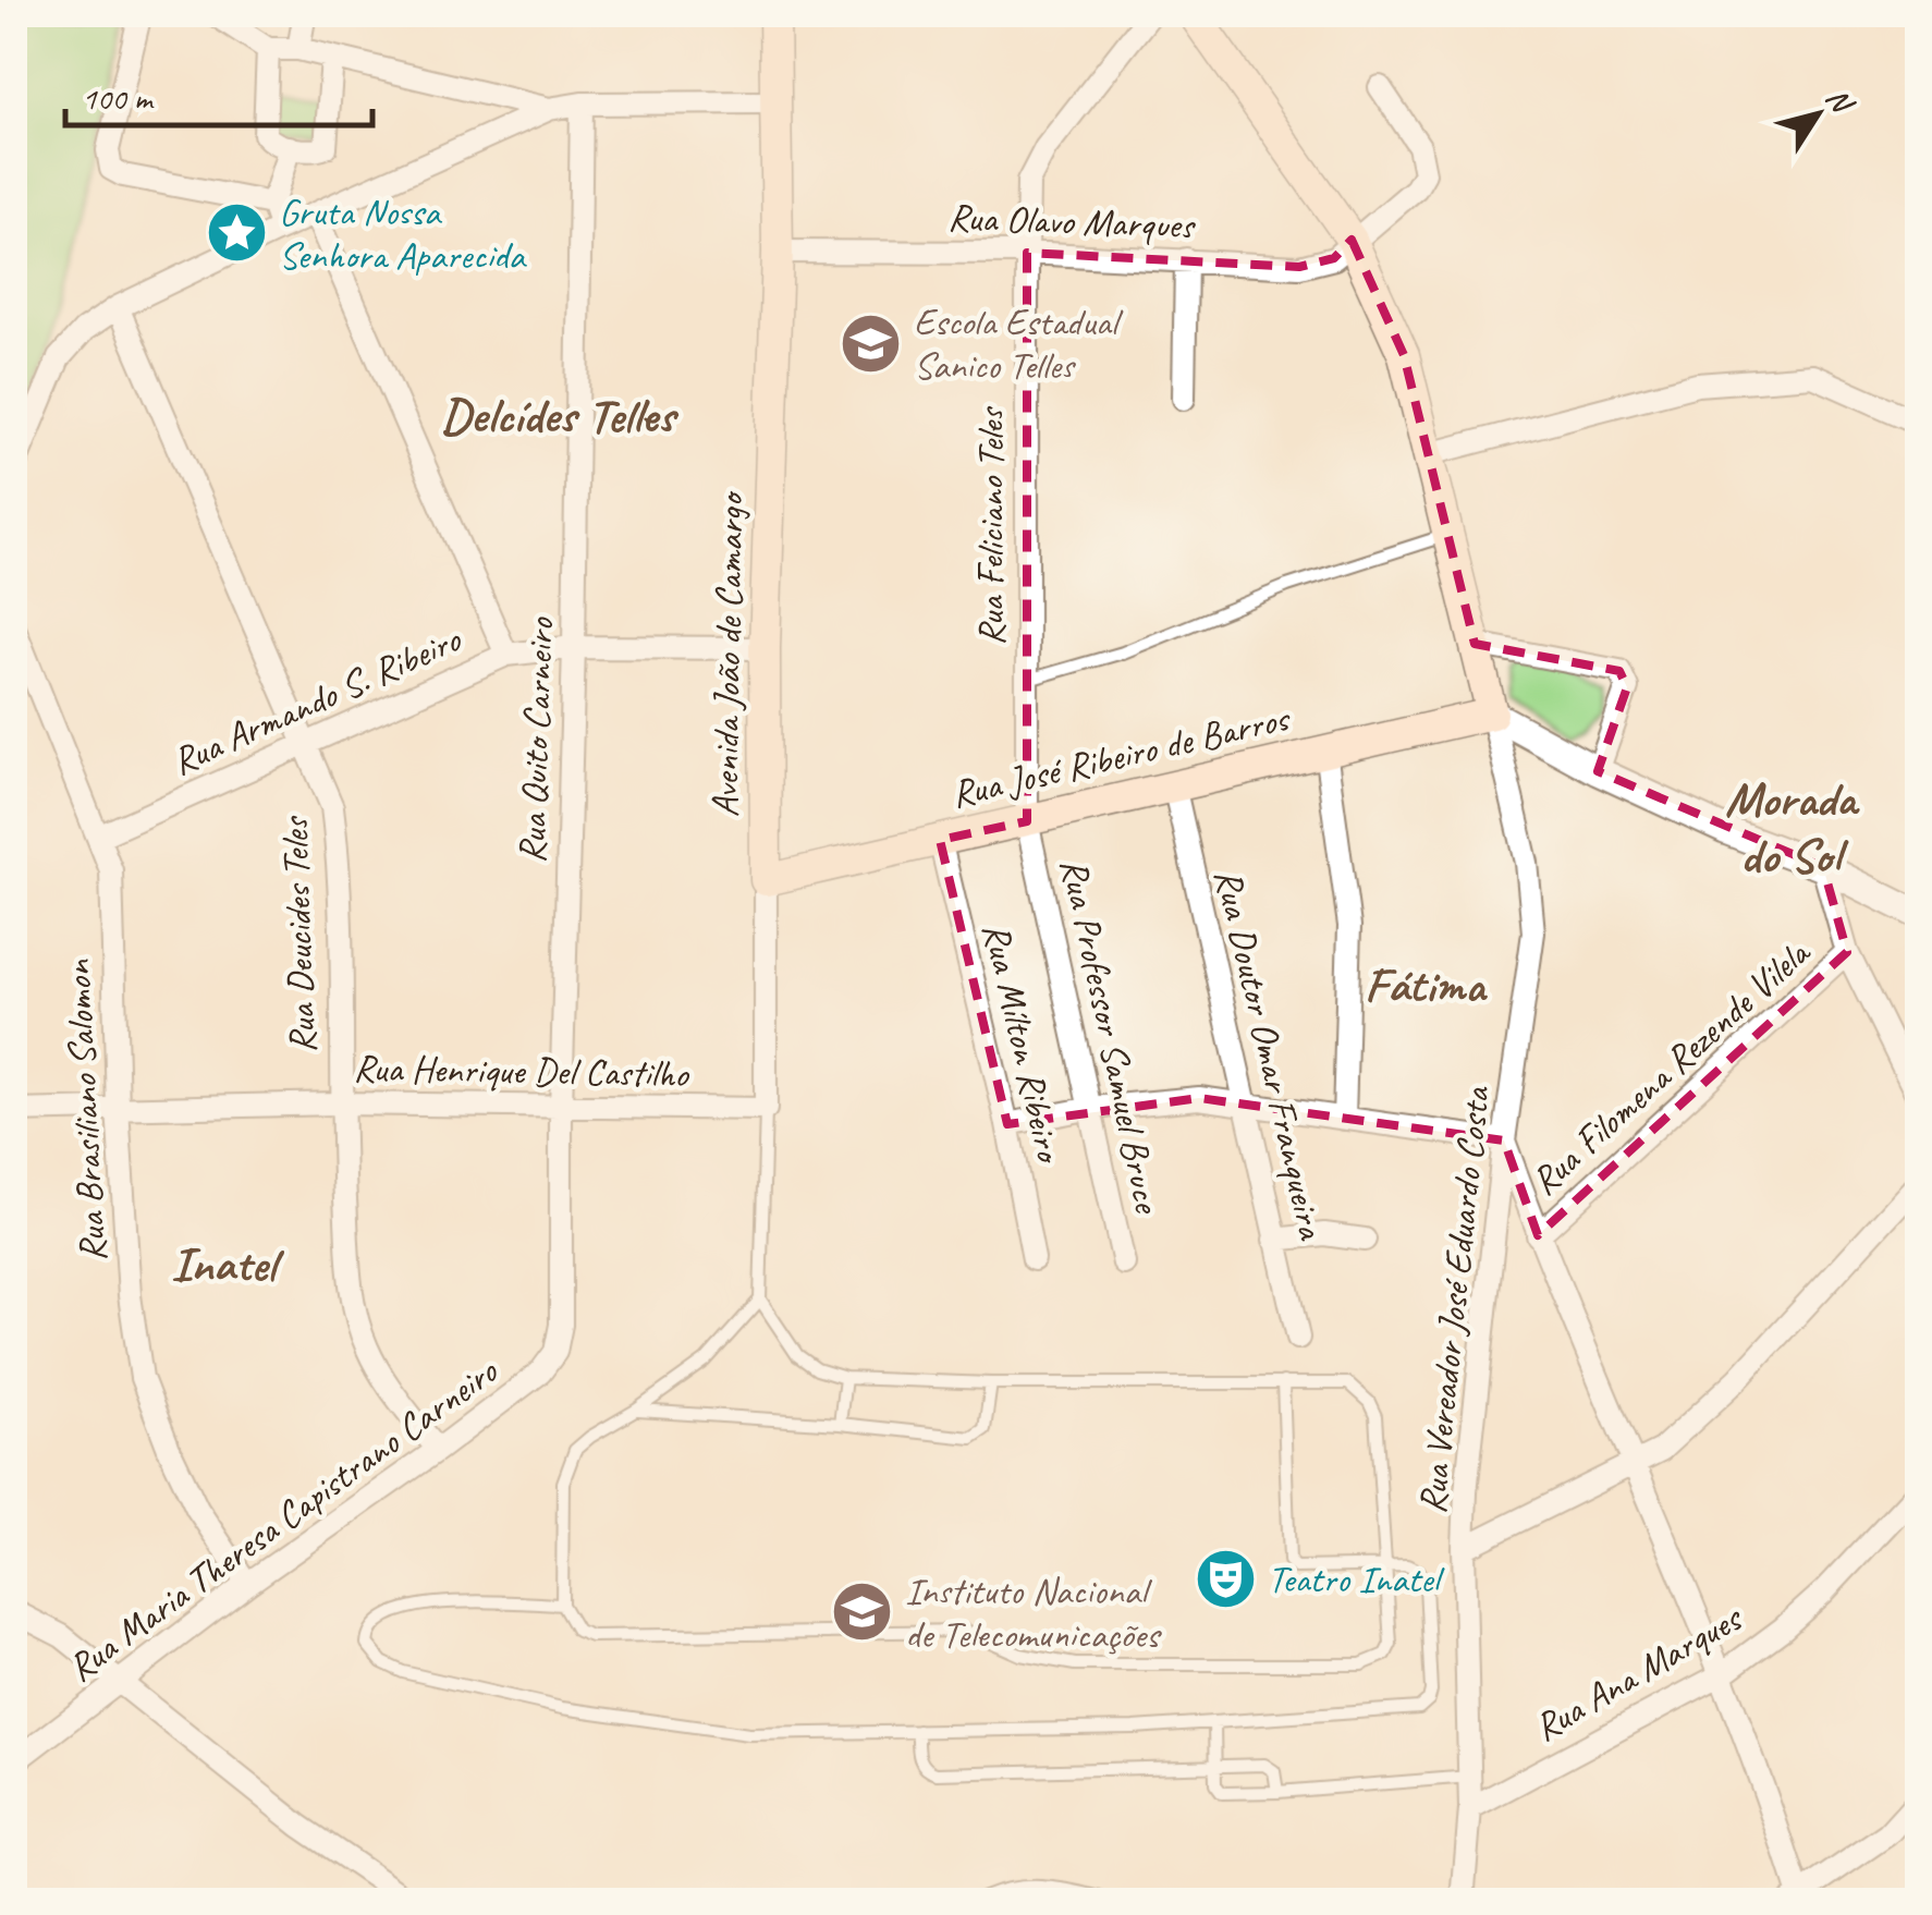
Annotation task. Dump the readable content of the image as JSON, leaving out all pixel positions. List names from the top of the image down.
{
  "streets": {
    "main road": ["Avenida João de Camargo", "Rua José Ribeiro de Barros"],
    "street": [
      "Rua Olavo Marques",
      "Rua Feliciano Teles",
      "Rua Armando S. Ribeiro",
      "Rua Quito Carneiro",
      "Rua Deucides Teles",
      "Rua Professor Samuel Bruce",
      "Rua Mílton Ribeiro",
      "Rua Doutor Omar Franqueira",
      "Rua Filomena Rezende Vilela",
      "Rua Henrique Del Castilho",
      "Rua Brasiliano Salomon",
      "Rua Vereador José Eduardo Costa",
      "Rua Maria Theresa Capistrano Carneiro",
      "Rua Ana Marques"
    ]
  },
  "crossings": [
    ["Rua Olavo Marques", "Rua Feliciano Teles"],
    ["Rua Olavo Marques", "Avenida João de Camargo"],
    ["Rua Feliciano Teles", "Rua José Ribeiro de Barros"],
    ["Rua Feliciano Teles", "Rua Professor Samuel Bruce"],
    ["Avenida João de Camargo", "Rua Armando S. Ribeiro"],
    ["Avenida João de Camargo", "Rua José Ribeiro de Barros"],
    ["Avenida João de Camargo", "Rua Henrique Del Castilho"],
    ["Rua Armando S. Ribeiro", "Rua Quito Carneiro"],
    ["Rua Armando S. Ribeiro", "Rua Deucides Teles"],
    ["Rua Armando S. Ribeiro", "Rua Brasiliano Salomon"],
    ["Rua Quito Carneiro", "Rua Henrique Del Castilho"],
    ["Rua Quito Carneiro", "Rua Maria Theresa Capistrano Carneiro"],
    ["Rua José Ribeiro de Barros", "Rua Professor Samuel Bruce"],
    ["Rua José Ribeiro de Barros", "Rua Mílton Ribeiro"],
    ["Rua José Ribeiro de Barros", "Rua Doutor Omar Franqueira"],
    ["Rua José Ribeiro de Barros", "Rua Vereador José Eduardo Costa"],
    ["Rua Deucides Teles", "Rua Henrique Del Castilho"],
    ["Rua Deucides Teles", "Rua Maria Theresa Capistrano Carneiro"],
    ["Rua Henrique Del Castilho", "Rua Brasiliano Salomon"],
    ["Rua Brasiliano Salomon", "Rua Maria Theresa Capistrano Carneiro"],
    ["Rua Vereador José Eduardo Costa", "Rua Ana Marques"]
  ],
  "districts": [
    "Delcídes Telles",
    "Morada do Sol",
    "Fátima",
    "Inatel"
  ],
  "places": {
    "place": ["Gruta Nossa Senhora Aparecida"],
    "school or university": ["Escola Estadual Sanico Telles", "Instituto Nacional de Telecomunicações"],
    "theatre": ["Teatro Inatel"]
  },
  "scale_bar": "100 m",
  "north": "top right"
}
